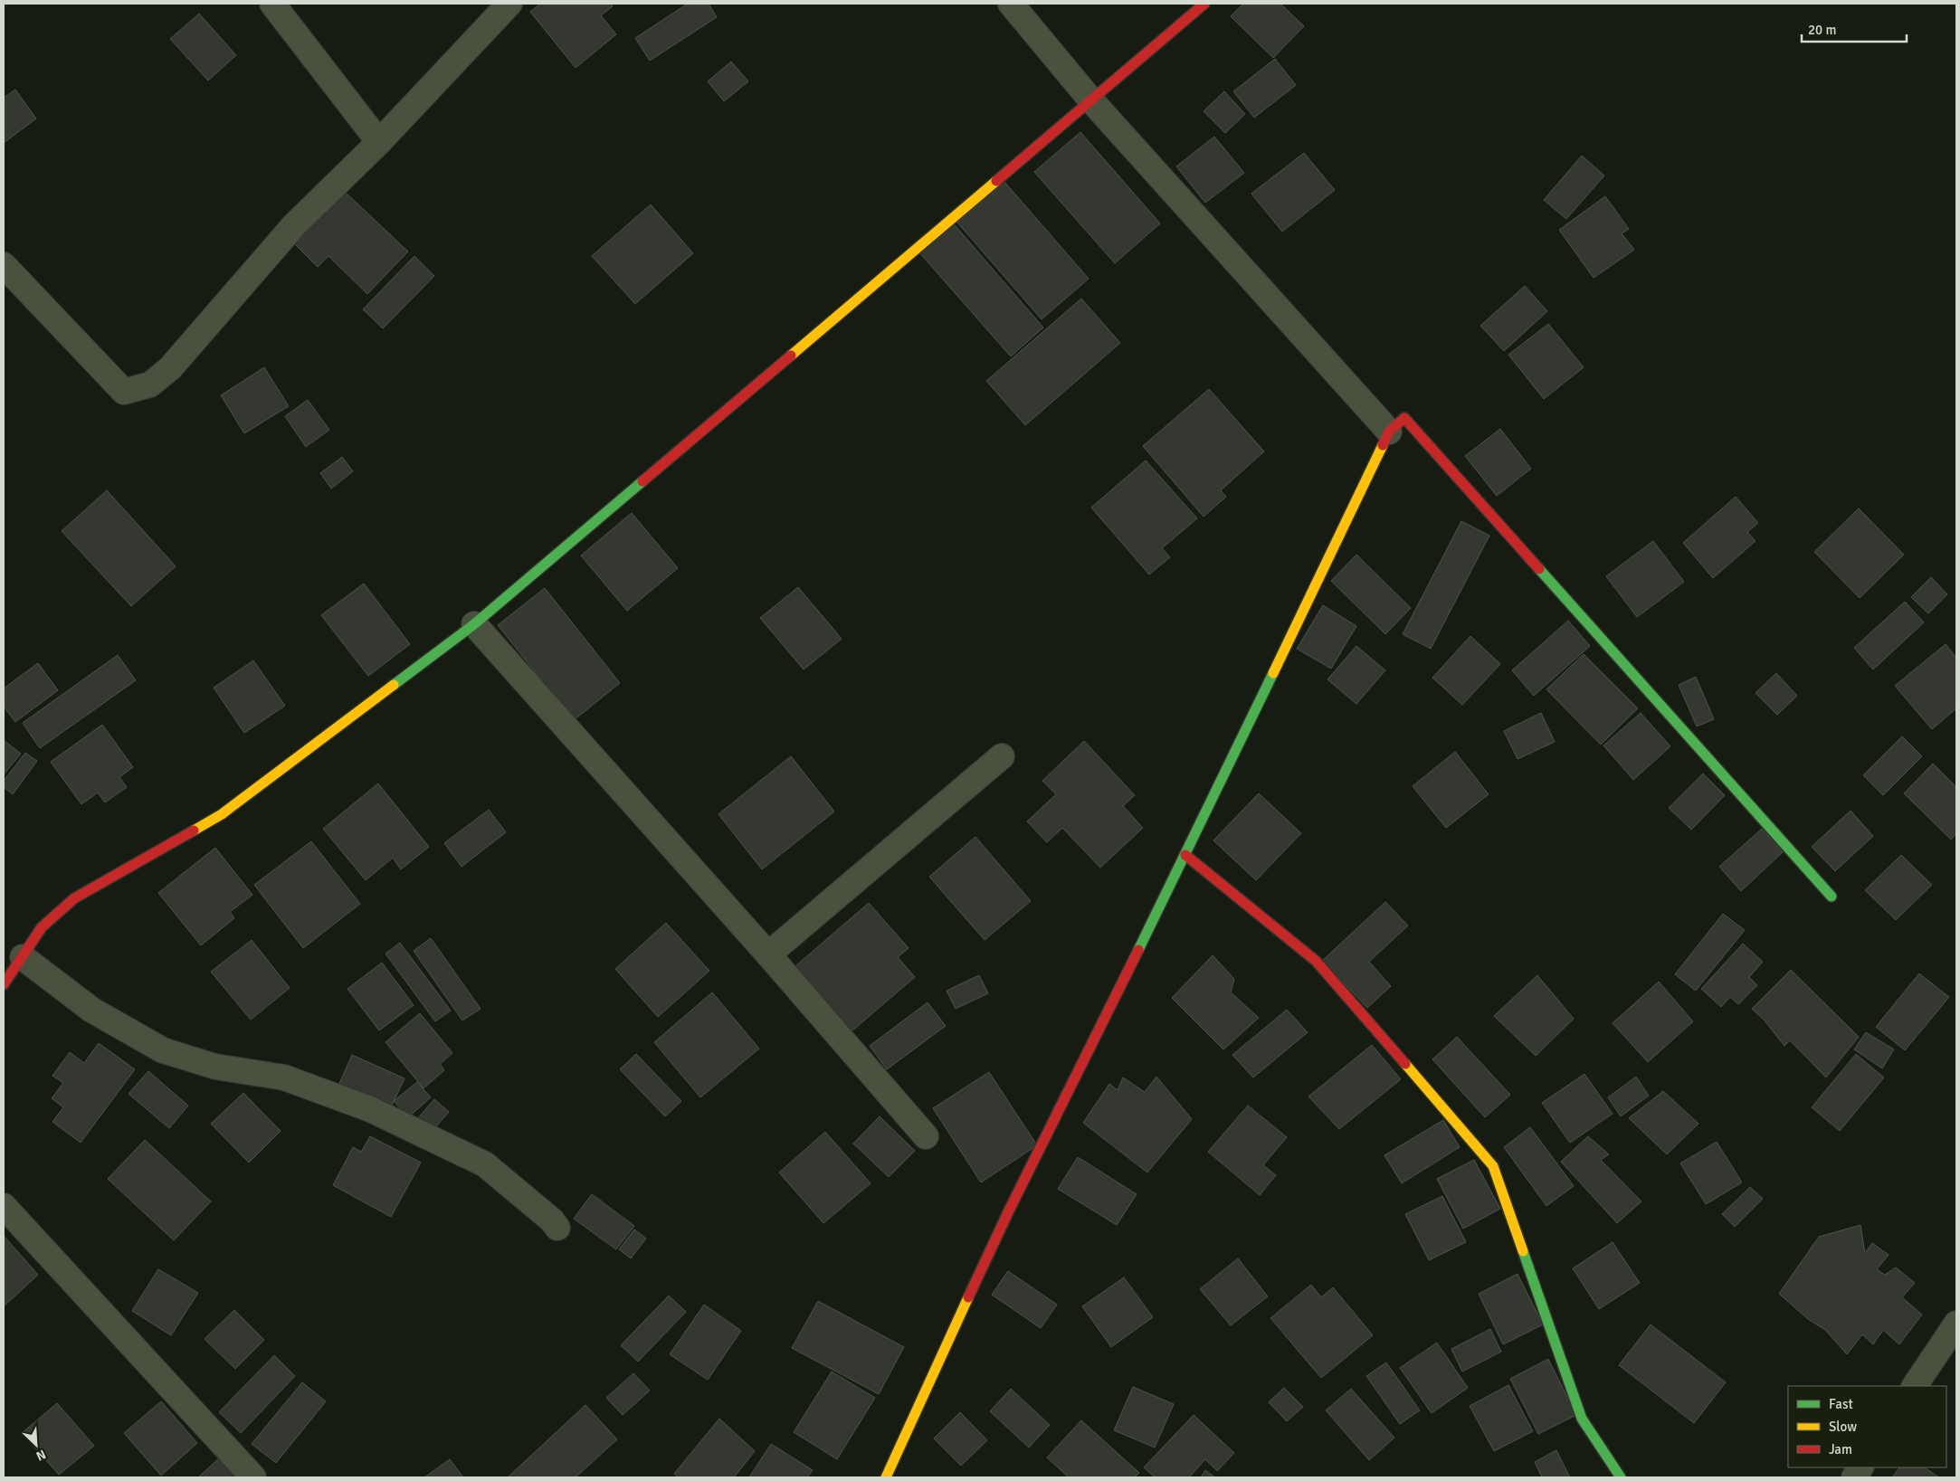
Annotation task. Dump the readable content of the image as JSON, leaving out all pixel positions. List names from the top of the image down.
{
  "legend": ["Fast", "Slow", "Jam"],
  "scale_bar": "20 m",
  "north": "bottom right"
}
